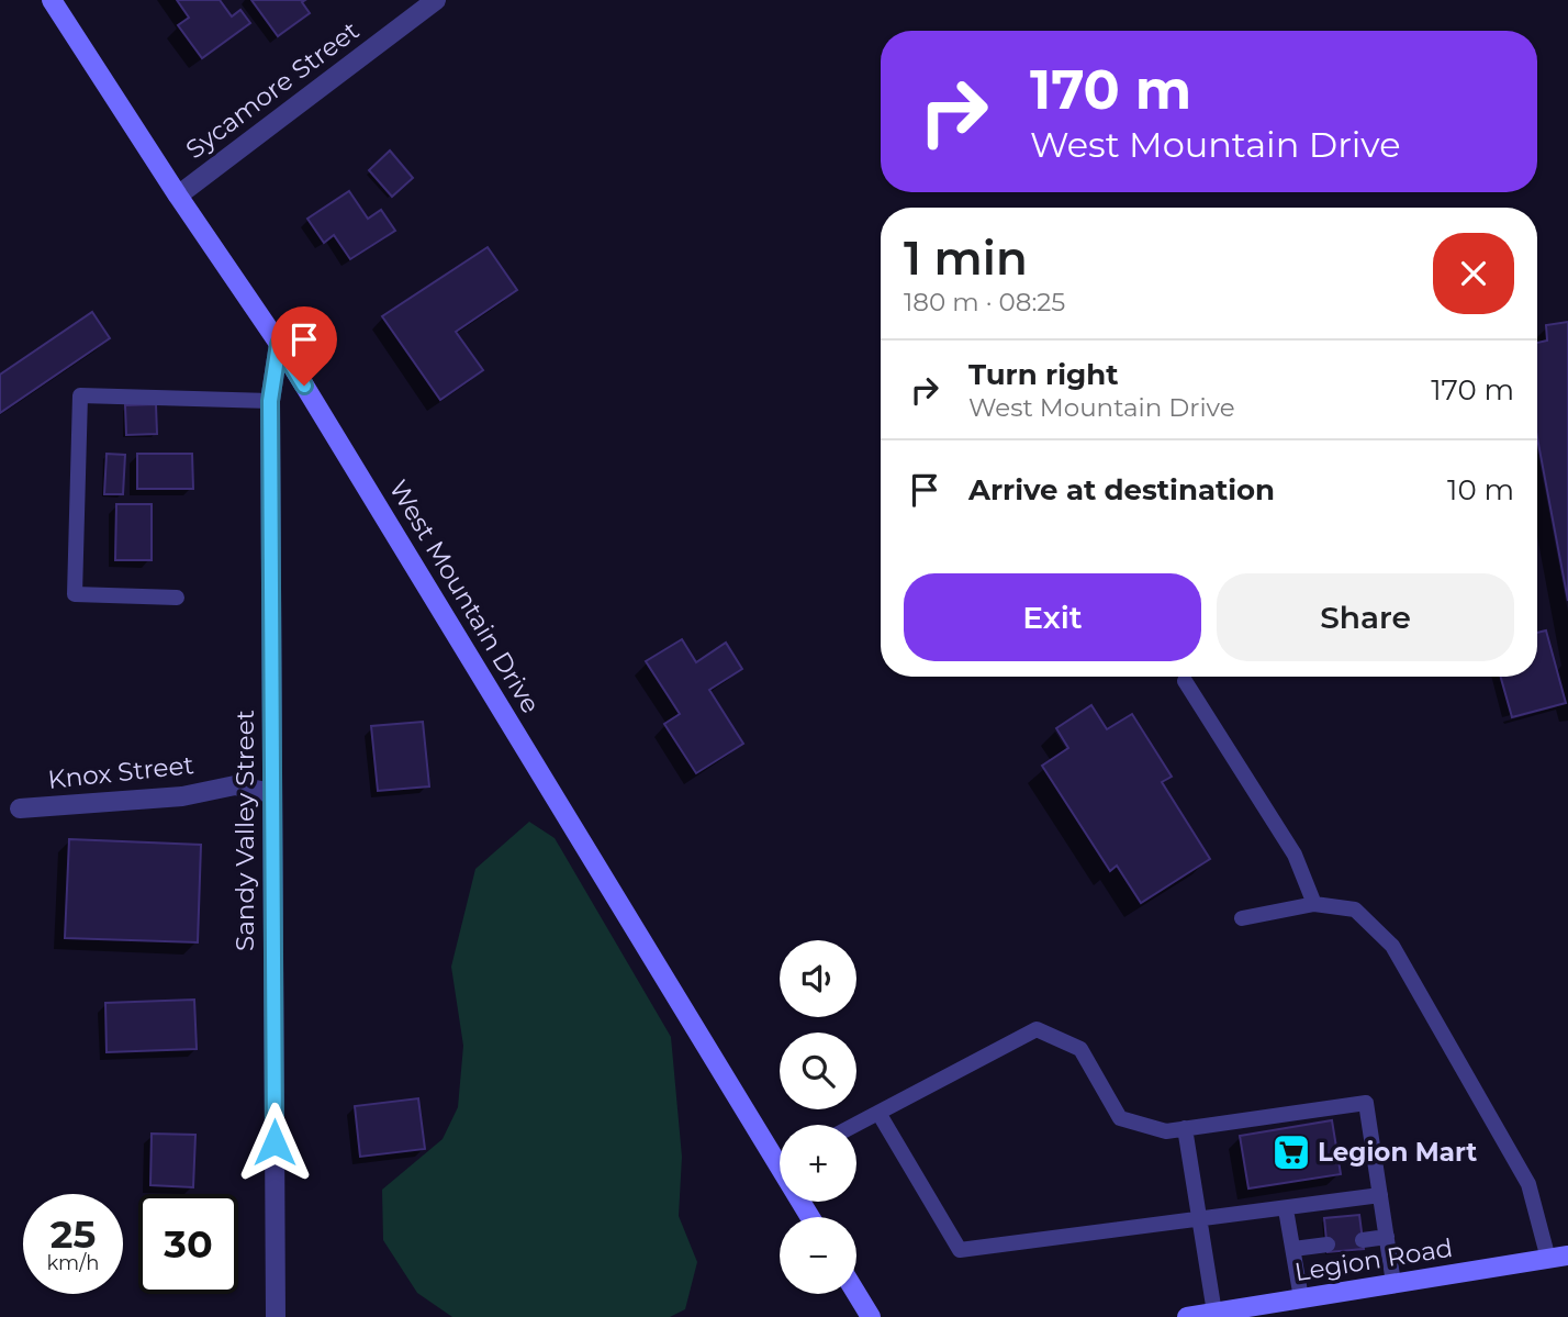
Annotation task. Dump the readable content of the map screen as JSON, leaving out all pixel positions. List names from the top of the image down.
{
  "streets": {
    "street": [
      "Sycamore Street",
      "West Mountain Drive",
      "Knox Street",
      "Sandy Valley Street",
      "Legion Road"
    ]
  },
  "crossings": [
    ["Sycamore Street", "West Mountain Drive"],
    ["West Mountain Drive", "Sandy Valley Street"],
    ["Knox Street", "Sandy Valley Street"]
  ],
  "places": {
    "supermarket": ["Legion Mart"]
  },
  "page": {
    "turn": ["170 m", "West Mountain Drive"],
    "heading": ["1 min", "180 m · 08:25"],
    "list": [
      {
        "name": "Turn right",
        "note": "West Mountain Drive",
        "value": "170 m"
      },
      {
        "name": "Arrive at destination",
        "value": "10 m"
      }
    ],
    "buttons": ["Exit", "Share"],
    "map_buttons": ["+", "−"],
    "speed": "25 km/h",
    "limit": "30"
  }
}
